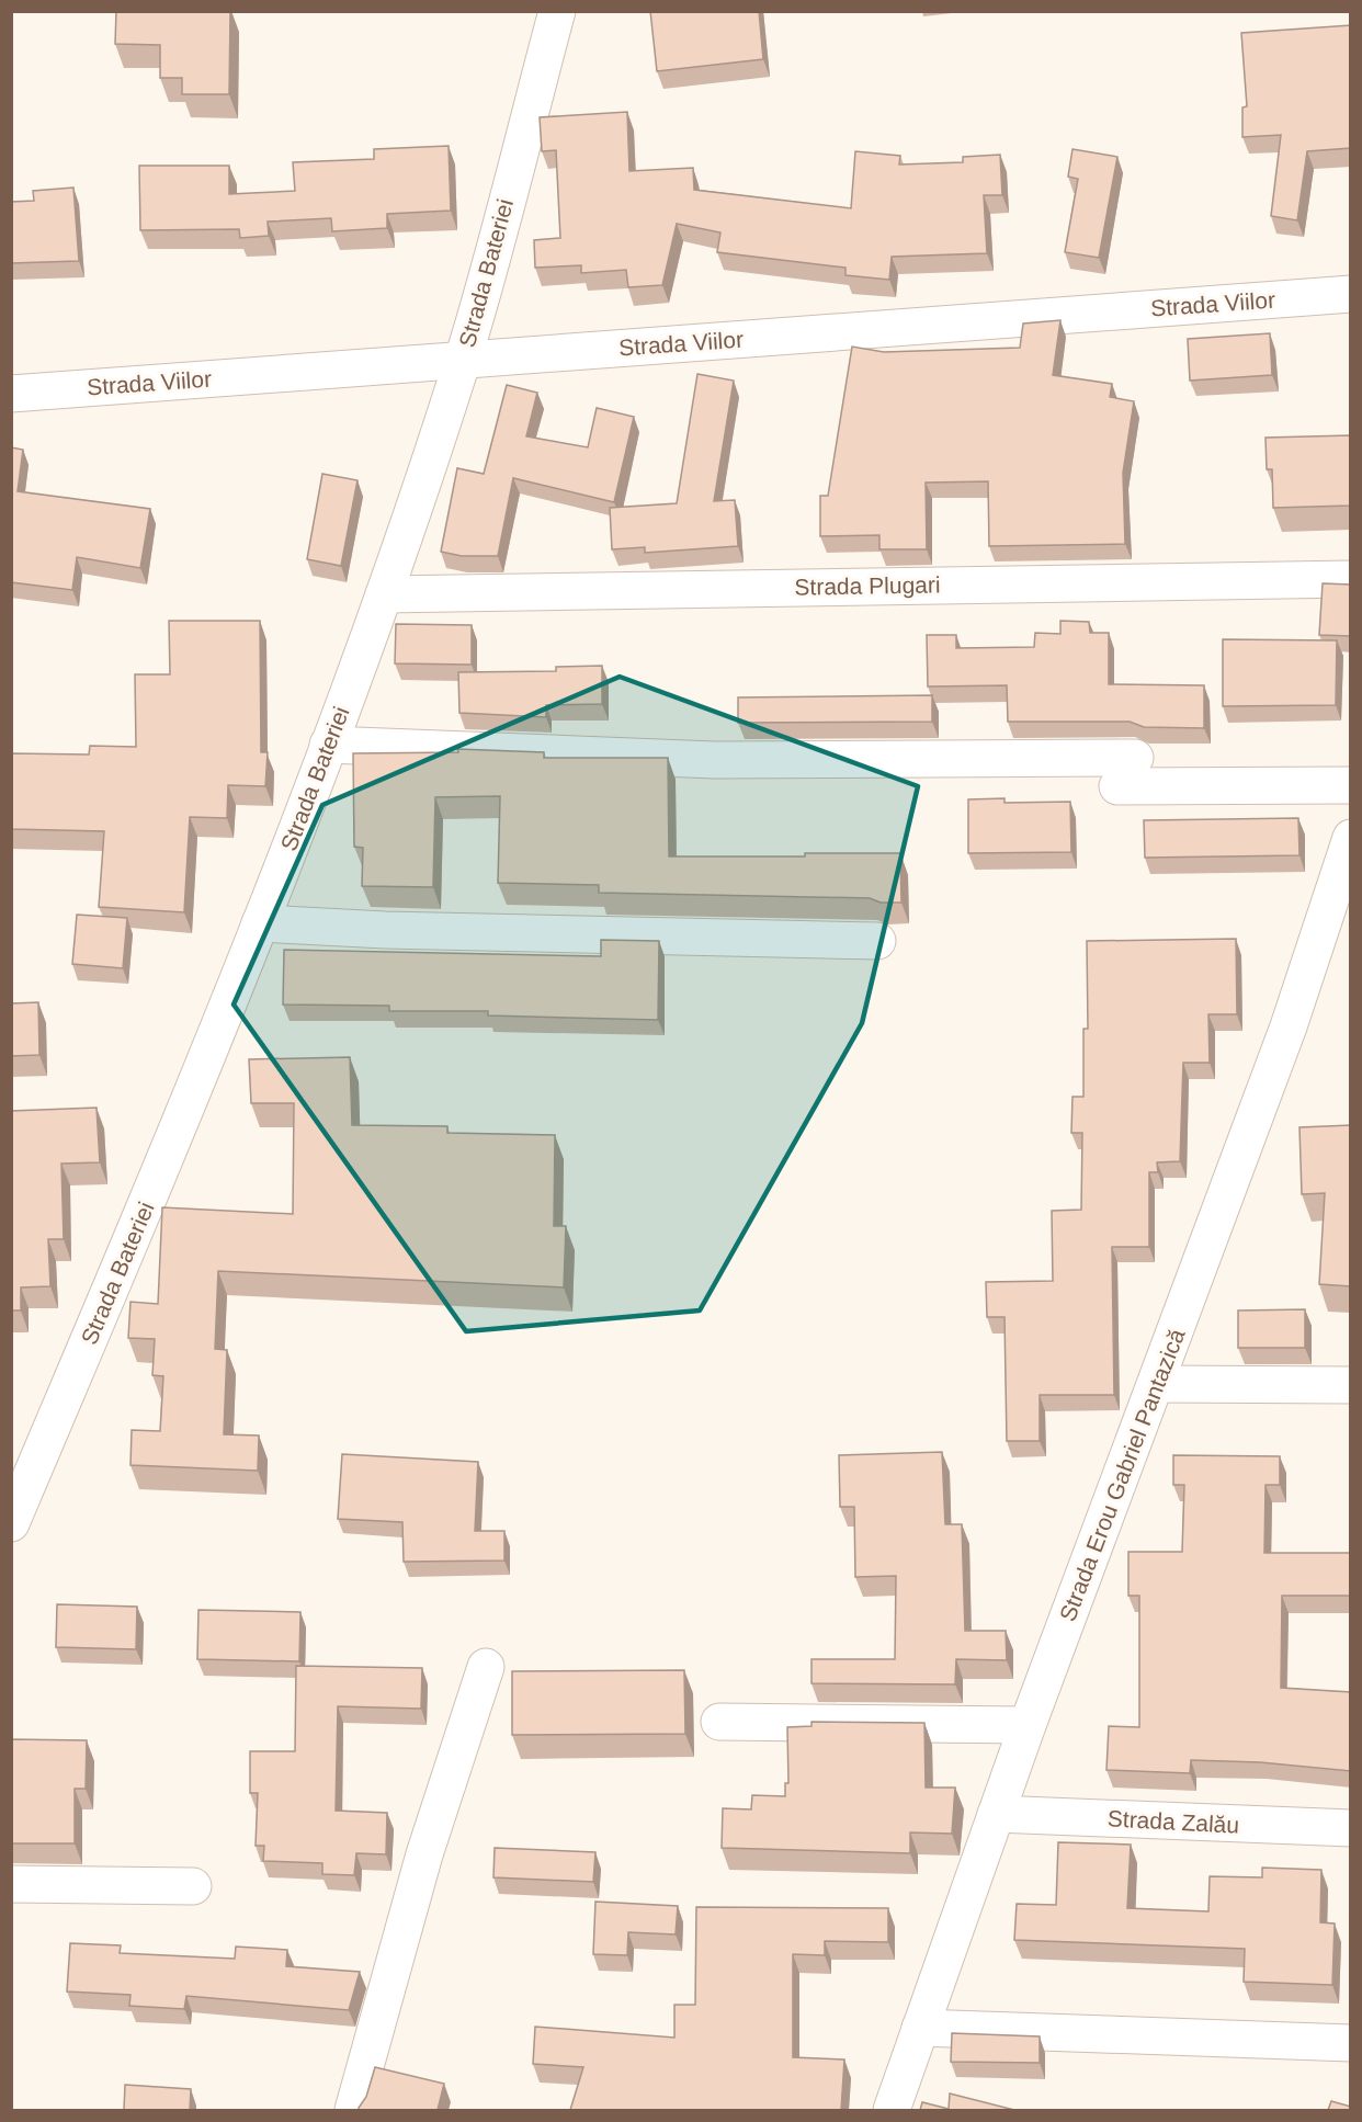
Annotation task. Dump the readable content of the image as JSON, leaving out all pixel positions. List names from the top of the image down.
{
  "streets": {
    "street": [
      "Strada Bateriei",
      "Strada Viilor",
      "Strada Plugari",
      "Strada Erou Gabriel Pantazică",
      "Strada Zalău"
    ]
  },
  "crossings": [
    ["Strada Bateriei", "Strada Viilor"],
    ["Strada Bateriei", "Strada Plugari"],
    ["Strada Erou Gabriel Pantazică", "Strada Zalău"]
  ]
}
